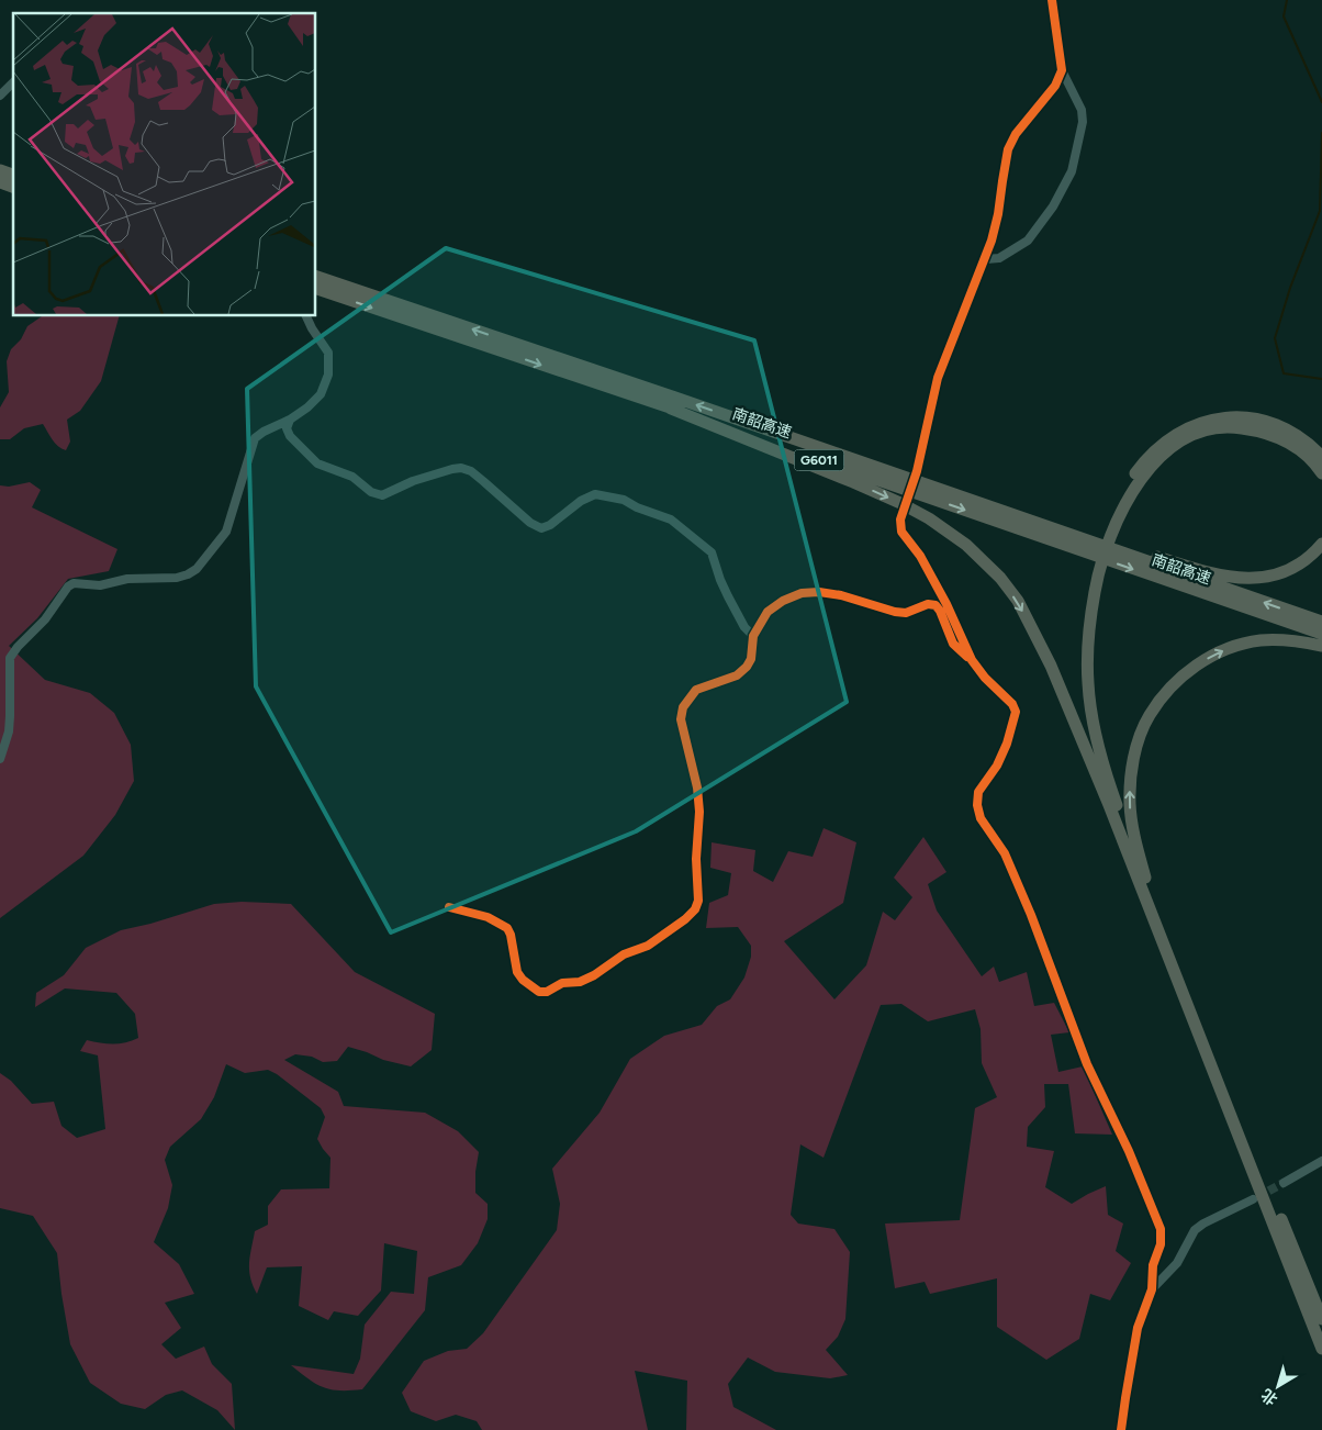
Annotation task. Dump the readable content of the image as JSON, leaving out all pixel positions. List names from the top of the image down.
{
  "streets": {
    "highway": ["南韶高速", "G6011"]
  },
  "north": "bottom left"
}
